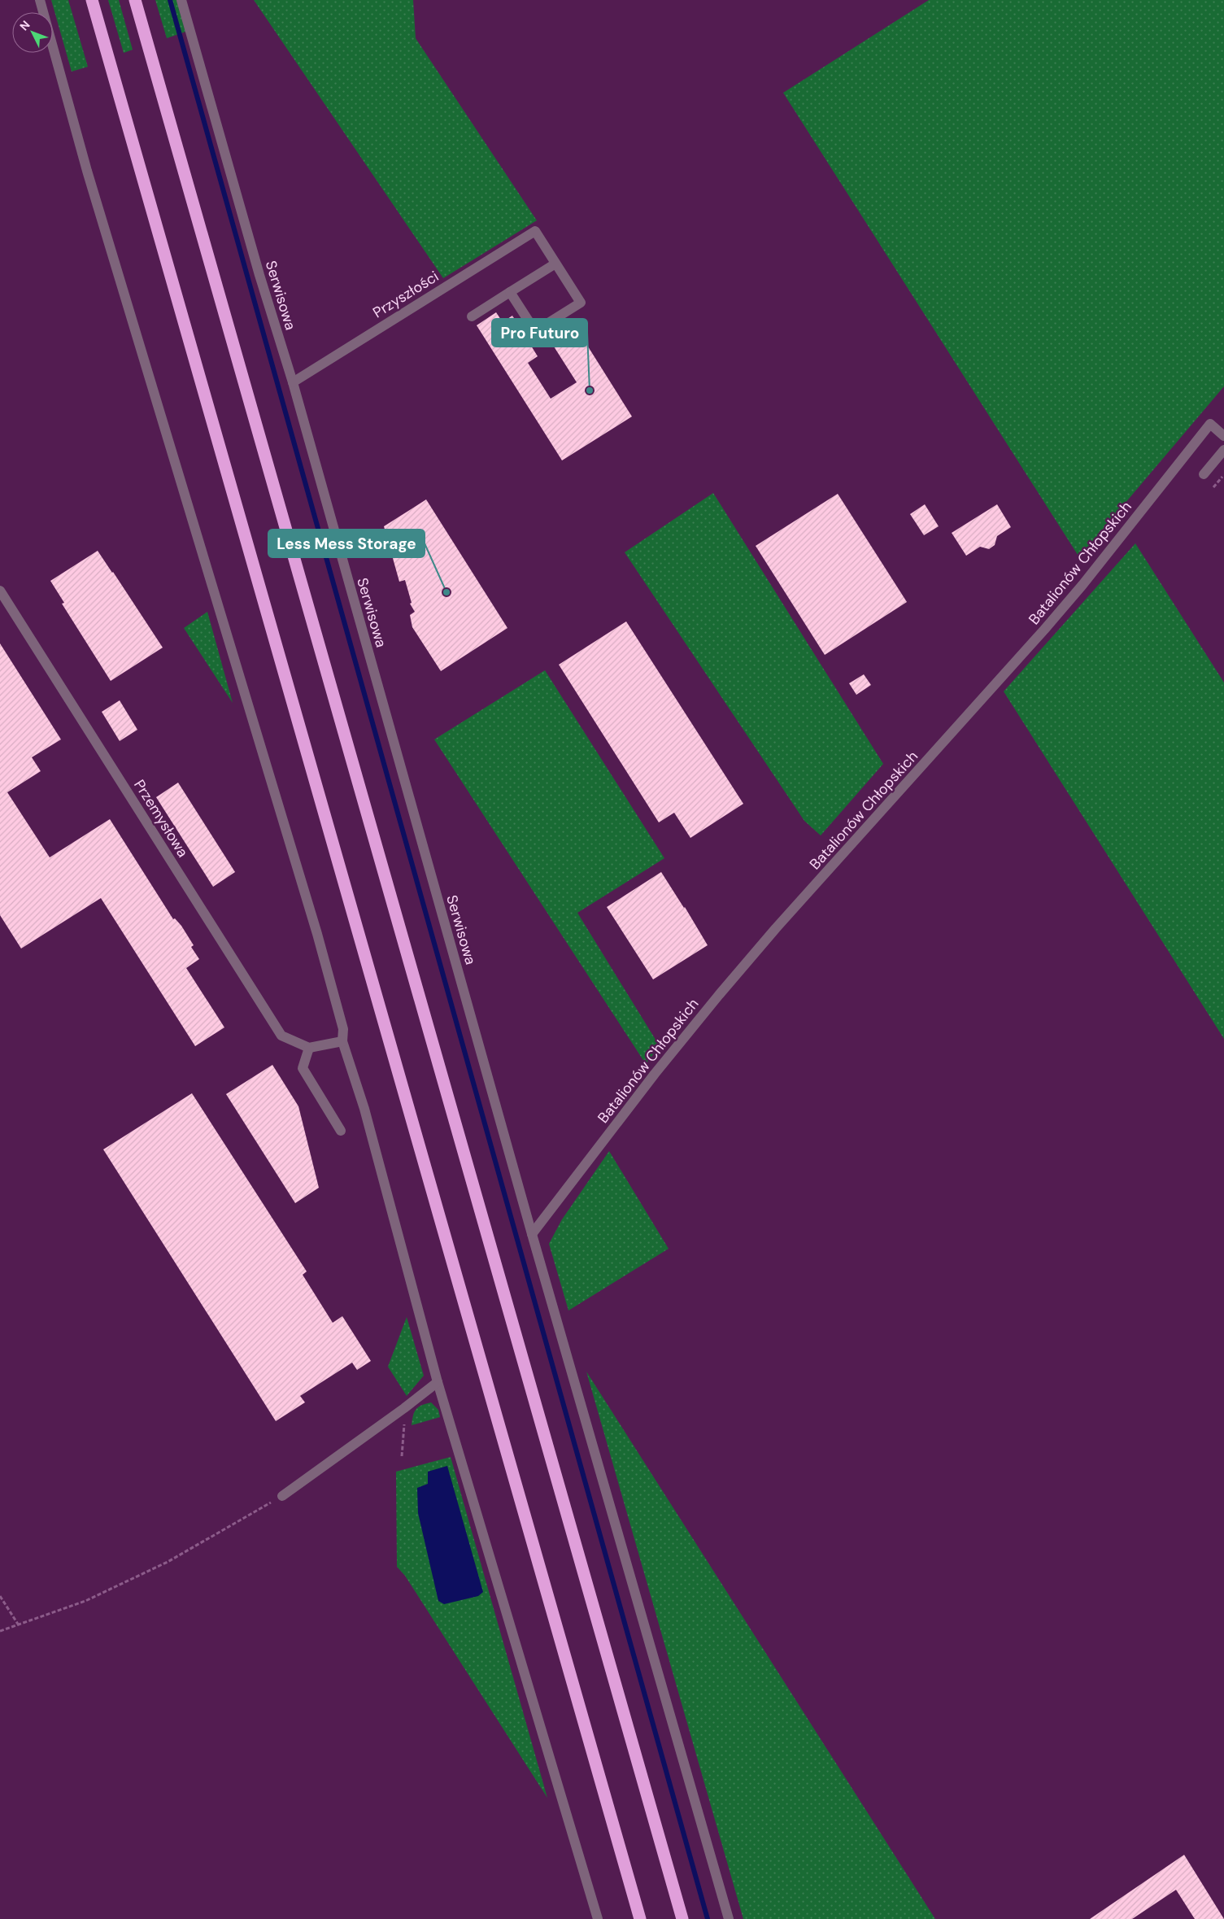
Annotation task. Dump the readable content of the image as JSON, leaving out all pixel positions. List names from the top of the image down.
{
  "streets": {
    "street": [
      "Przyszłości",
      "Serwisowa",
      "Batalionów Chłopskich",
      "Przemysłowa"
    ]
  },
  "crossings": [
    ["Przyszłości", "Serwisowa"],
    ["Serwisowa", "Batalionów Chłopskich"]
  ],
  "places": ["Pro Futuro", "Less Mess Storage"],
  "north": "top left"
}
